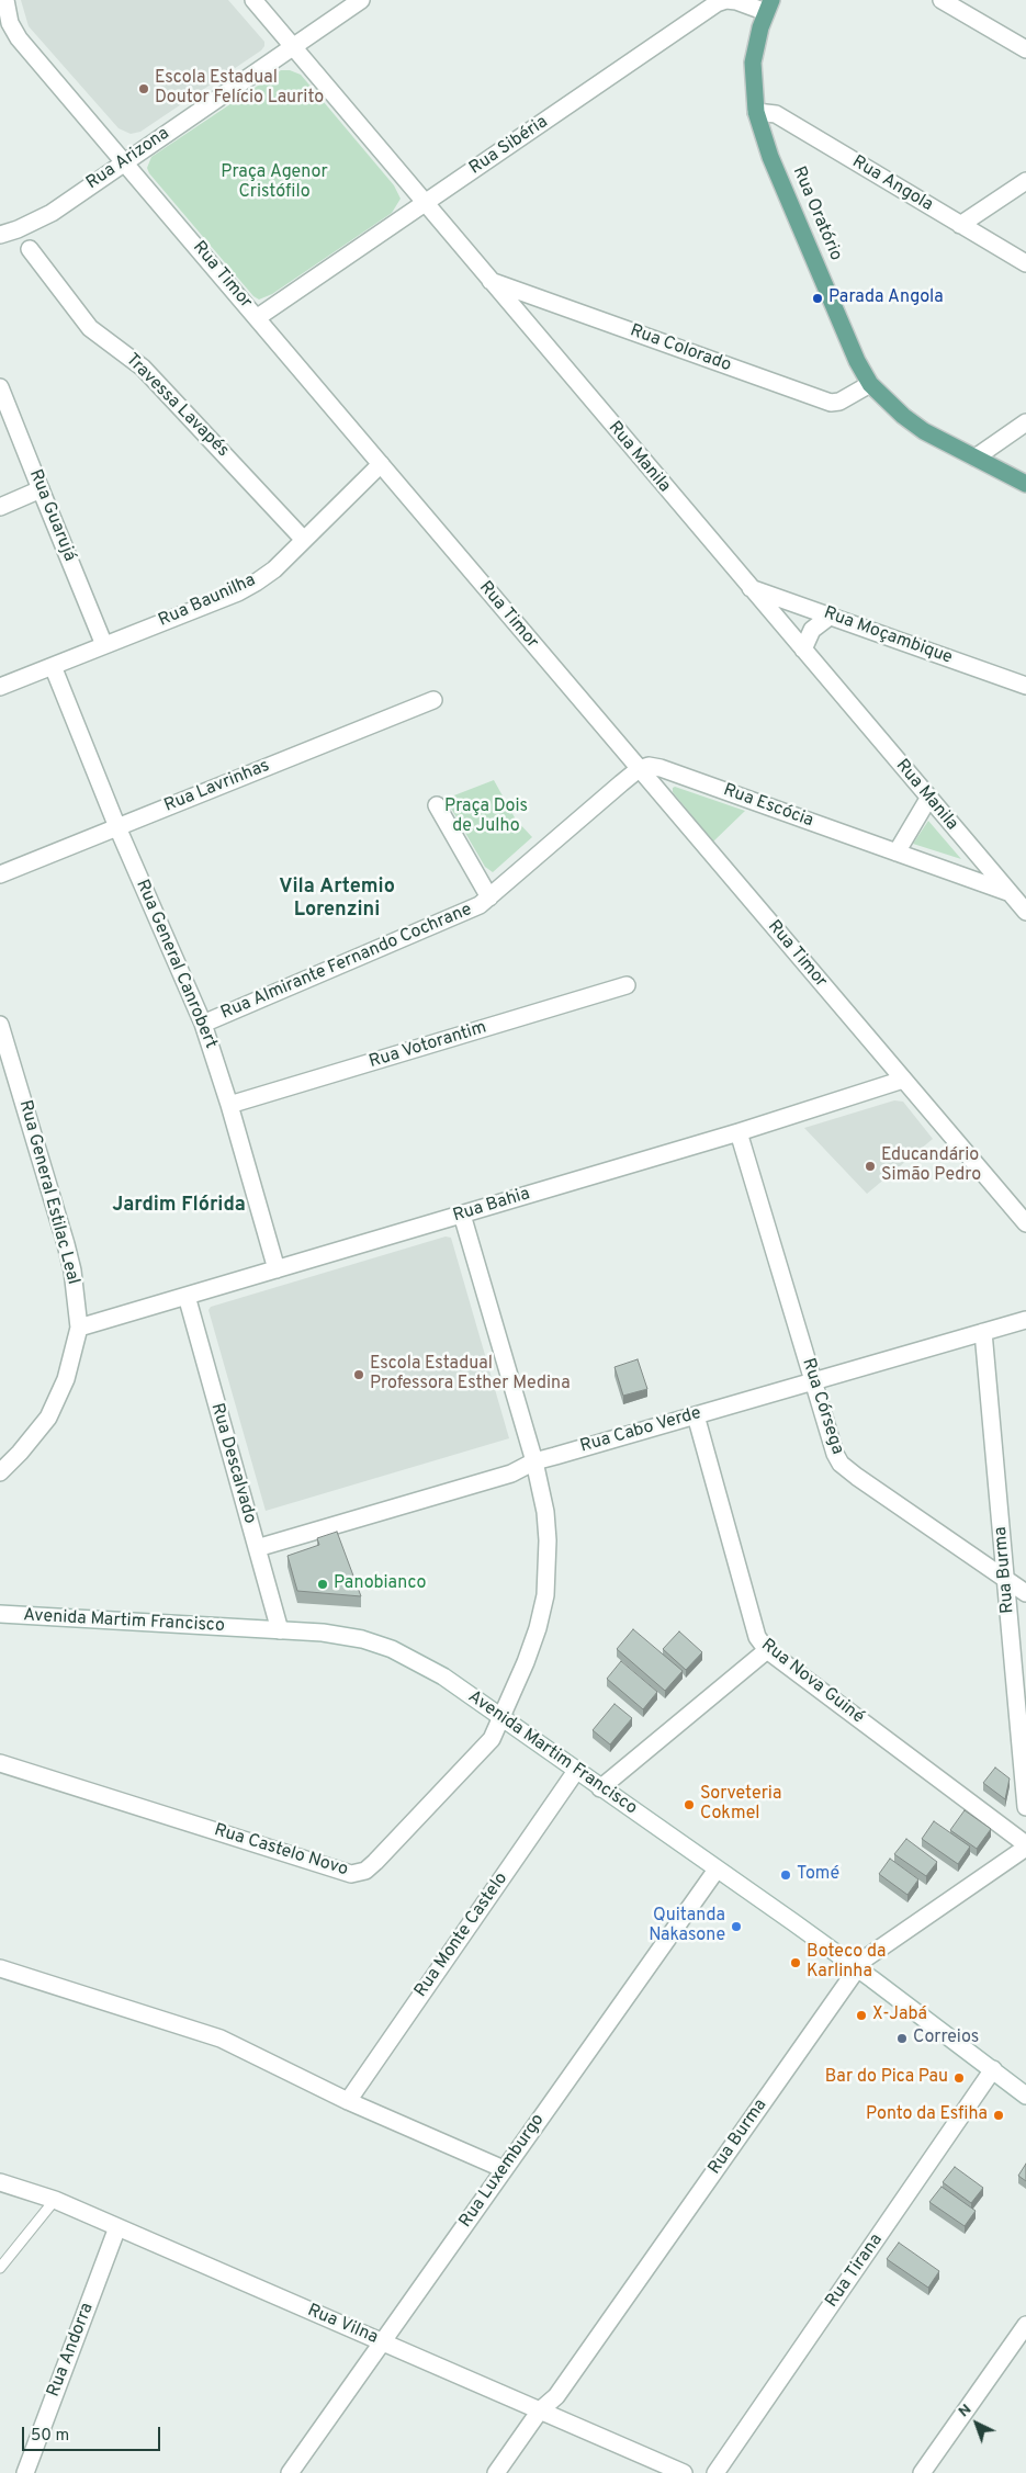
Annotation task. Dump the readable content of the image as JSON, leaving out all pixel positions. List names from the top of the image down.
{
  "streets": {
    "main road": ["Rua Oratório"],
    "street": [
      "Rua Sibéria",
      "Rua Arizona",
      "Rua Angola",
      "Rua Timor",
      "Rua Colorado",
      "Travessa Lavapés",
      "Rua Manila",
      "Rua Guarujá",
      "Rua Baunilha",
      "Rua Moçambique",
      "Rua Lavrinhas",
      "Rua Escócia",
      "Rua Almirante Fernando Cochrane",
      "Rua General Canrobert",
      "Rua Votorantim",
      "Rua General Estilac Leal",
      "Rua Bahia",
      "Rua Córsega",
      "Rua Cabo Verde",
      "Rua Descalvado",
      "Rua Burma",
      "Avenida Martim Francisco",
      "Rua Nova Guiné",
      "Rua Castelo Novo",
      "Rua Monte Castelo",
      "Rua Luxemburgo",
      "Rua Tirana",
      "Rua Vilna",
      "Rua Andorra"
    ]
  },
  "crossings": [
    ["Rua Sibéria", "Rua Oratório"],
    ["Rua Sibéria", "Rua Timor"],
    ["Rua Sibéria", "Rua Manila"],
    ["Rua Arizona", "Rua Timor"],
    ["Rua Arizona", "Rua Manila"],
    ["Rua Angola", "Rua Oratório"],
    ["Rua Oratório", "Rua Colorado"],
    ["Rua Timor", "Rua Baunilha"],
    ["Rua Timor", "Rua Escócia"],
    ["Rua Timor", "Rua Almirante Fernando Cochrane"],
    ["Rua Timor", "Rua Bahia"],
    ["Rua Colorado", "Rua Manila"],
    ["Travessa Lavapés", "Rua Baunilha"],
    ["Rua Manila", "Rua Moçambique"],
    ["Rua Manila", "Rua Escócia"],
    ["Rua Guarujá", "Rua Baunilha"],
    ["Rua Baunilha", "Rua General Canrobert"],
    ["Rua Lavrinhas", "Rua General Canrobert"],
    ["Rua Escócia", "Rua Almirante Fernando Cochrane"],
    ["Rua Almirante Fernando Cochrane", "Rua General Canrobert"],
    ["Rua General Canrobert", "Rua Votorantim"],
    ["Rua General Canrobert", "Rua Bahia"],
    ["Rua General Estilac Leal", "Rua Bahia"],
    ["Rua Bahia", "Rua Córsega"],
    ["Rua Bahia", "Rua Descalvado"],
    ["Rua Bahia", "Rua Castelo Novo"],
    ["Rua Córsega", "Rua Cabo Verde"],
    ["Rua Córsega", "Rua Burma"],
    ["Rua Cabo Verde", "Rua Descalvado"],
    ["Rua Cabo Verde", "Rua Burma"],
    ["Rua Cabo Verde", "Rua Nova Guiné"],
    ["Rua Cabo Verde", "Rua Castelo Novo"],
    ["Rua Descalvado", "Avenida Martim Francisco"],
    ["Rua Burma", "Avenida Martim Francisco"],
    ["Rua Burma", "Rua Nova Guiné"],
    ["Rua Burma", "Rua Vilna"],
    ["Avenida Martim Francisco", "Rua Castelo Novo"],
    ["Avenida Martim Francisco", "Rua Monte Castelo"],
    ["Avenida Martim Francisco", "Rua Luxemburgo"],
    ["Avenida Martim Francisco", "Rua Tirana"],
    ["Rua Luxemburgo", "Rua Vilna"],
    ["Rua Vilna", "Rua Andorra"]
  ],
  "districts": ["Vila Artemio Lorenzini", "Jardim Flórida"],
  "parks": ["Praça Agenor Cristófilo", "Praça Dois de Julho"],
  "places": [
    "Escola Estadual Doutor Felício Laurito",
    "Parada Angola",
    "Educandário Simão Pedro",
    "Escola Estadual Professora Esther Medina",
    "Panobianco",
    "Sorveteria Cokmel",
    "Tomé",
    "Quitanda Nakasone",
    "Boteco da Karlinha",
    "X-Jabá",
    "Correios",
    "Bar do Pica Pau",
    "Ponto da Esfiha"
  ],
  "scale_bar": "50 m",
  "north": "top left"
}
